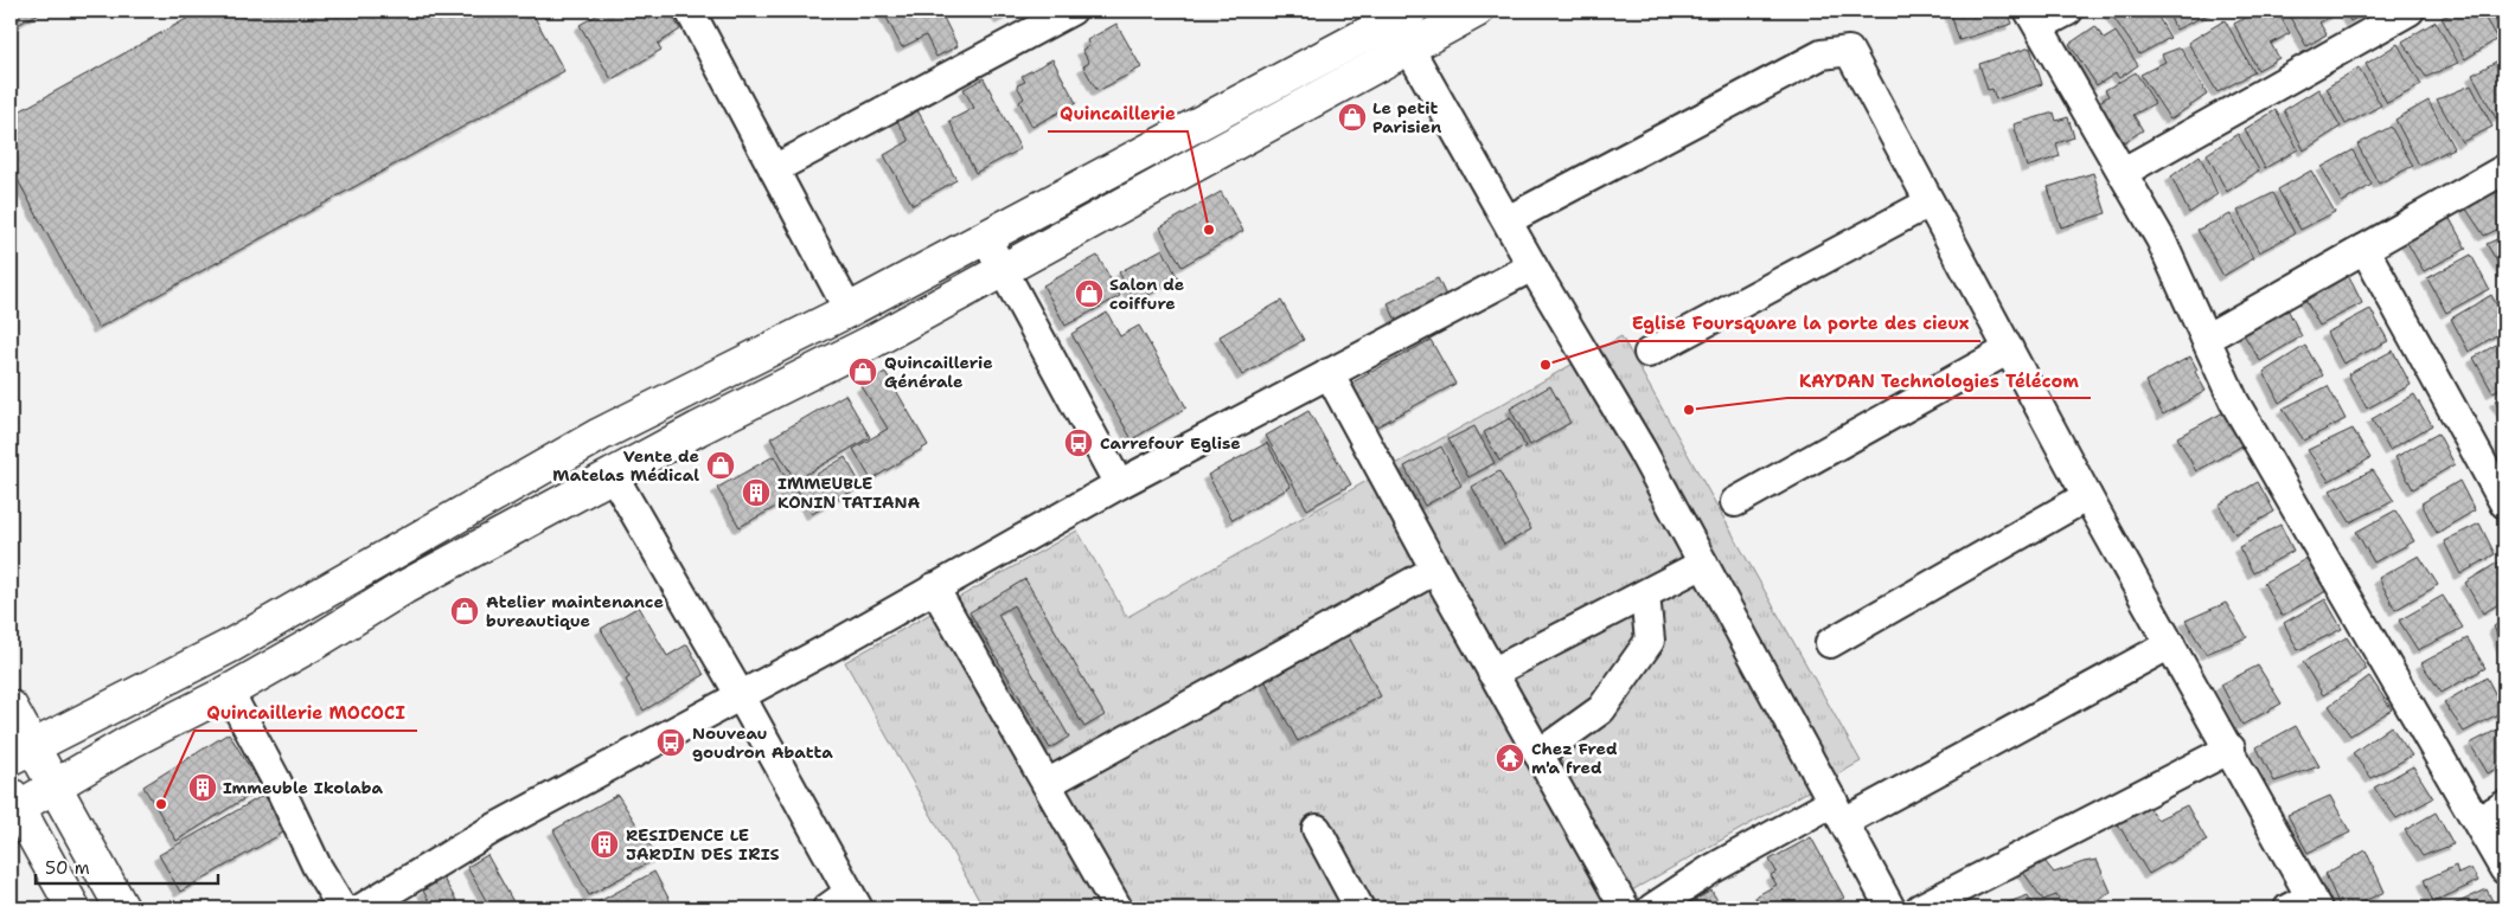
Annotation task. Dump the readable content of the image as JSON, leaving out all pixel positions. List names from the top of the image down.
{
  "places": {
    "shop": [
      "Le petit Parisien",
      "Salon de coiffure",
      "Quincaillerie Générale",
      "Vente de Matelas Médical",
      "Atelier maintenance bureautique"
    ],
    "other": [
      "Quincaillerie",
      "Eglise Foursquare la porte des cieux",
      "KAYDAN Technologies Télécom",
      "Quincaillerie MOCOCI"
    ],
    "bus stop": ["Carrefour Eglise", "Nouveau goudron Abatta"],
    "building": ["IMMEUBLE KONIN TATIANA", "Immeuble Ikolaba", "RESIDENCE LE JARDIN DES IRIS"],
    "temple": ["Chez Fred m'a fred"]
  },
  "scale_bar": "50 m"
}
